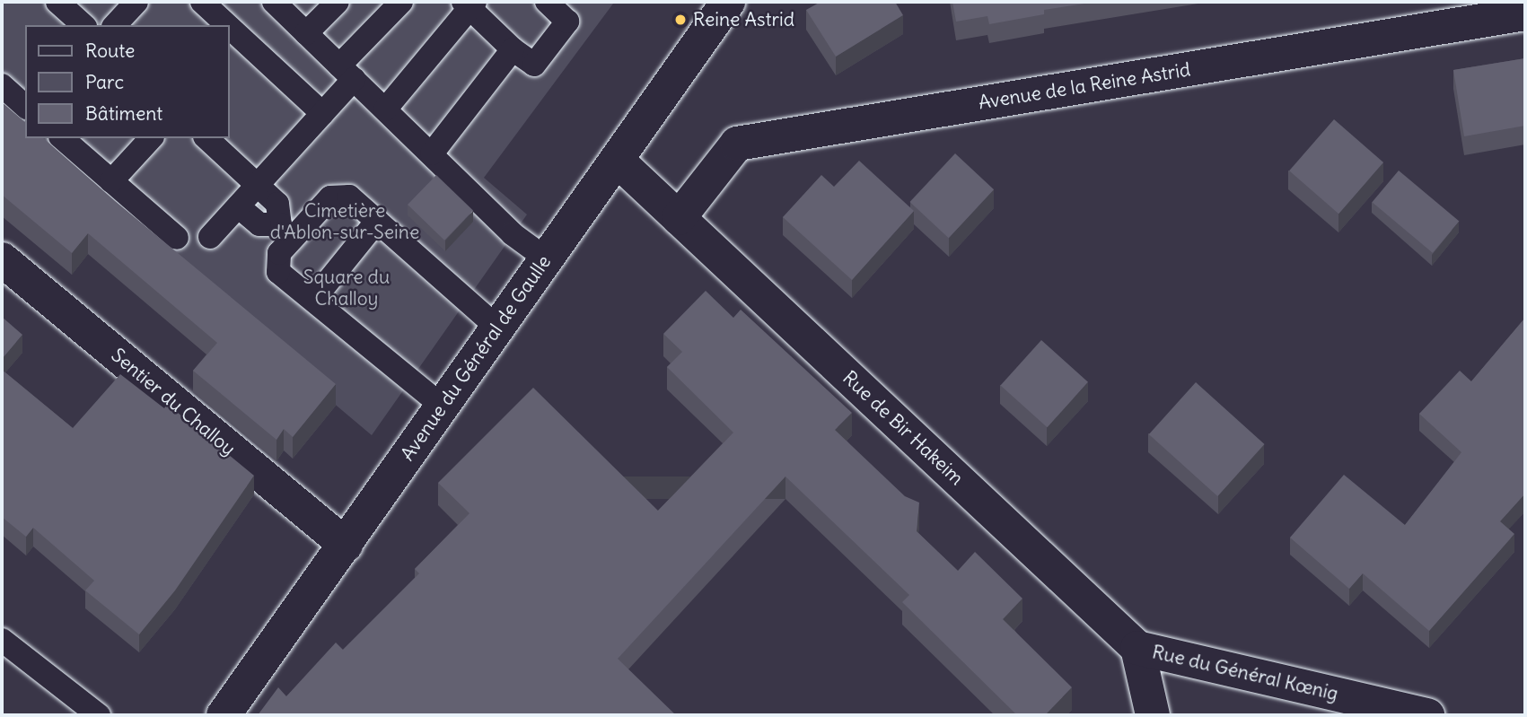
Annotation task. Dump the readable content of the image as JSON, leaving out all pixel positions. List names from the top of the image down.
{
  "streets": {
    "street": [
      "Avenue de la Reine Astrid",
      "Avenue du Général de Gaulle",
      "Sentier du Challoy",
      "Rue de Bir Hakeim",
      "Rue du Général Kœnig"
    ]
  },
  "crossings": [
    ["Avenue de la Reine Astrid", "Rue de Bir Hakeim"],
    ["Avenue du Général de Gaulle", "Sentier du Challoy"],
    ["Avenue du Général de Gaulle", "Rue de Bir Hakeim"],
    ["Rue de Bir Hakeim", "Rue du Général Kœnig"]
  ],
  "parks": ["Cimetière d'Ablon-sur-Seine", "Square du Challoy"],
  "places": ["Reine Astrid"],
  "legend": ["Route", "Parc", "Bâtiment"]
}
